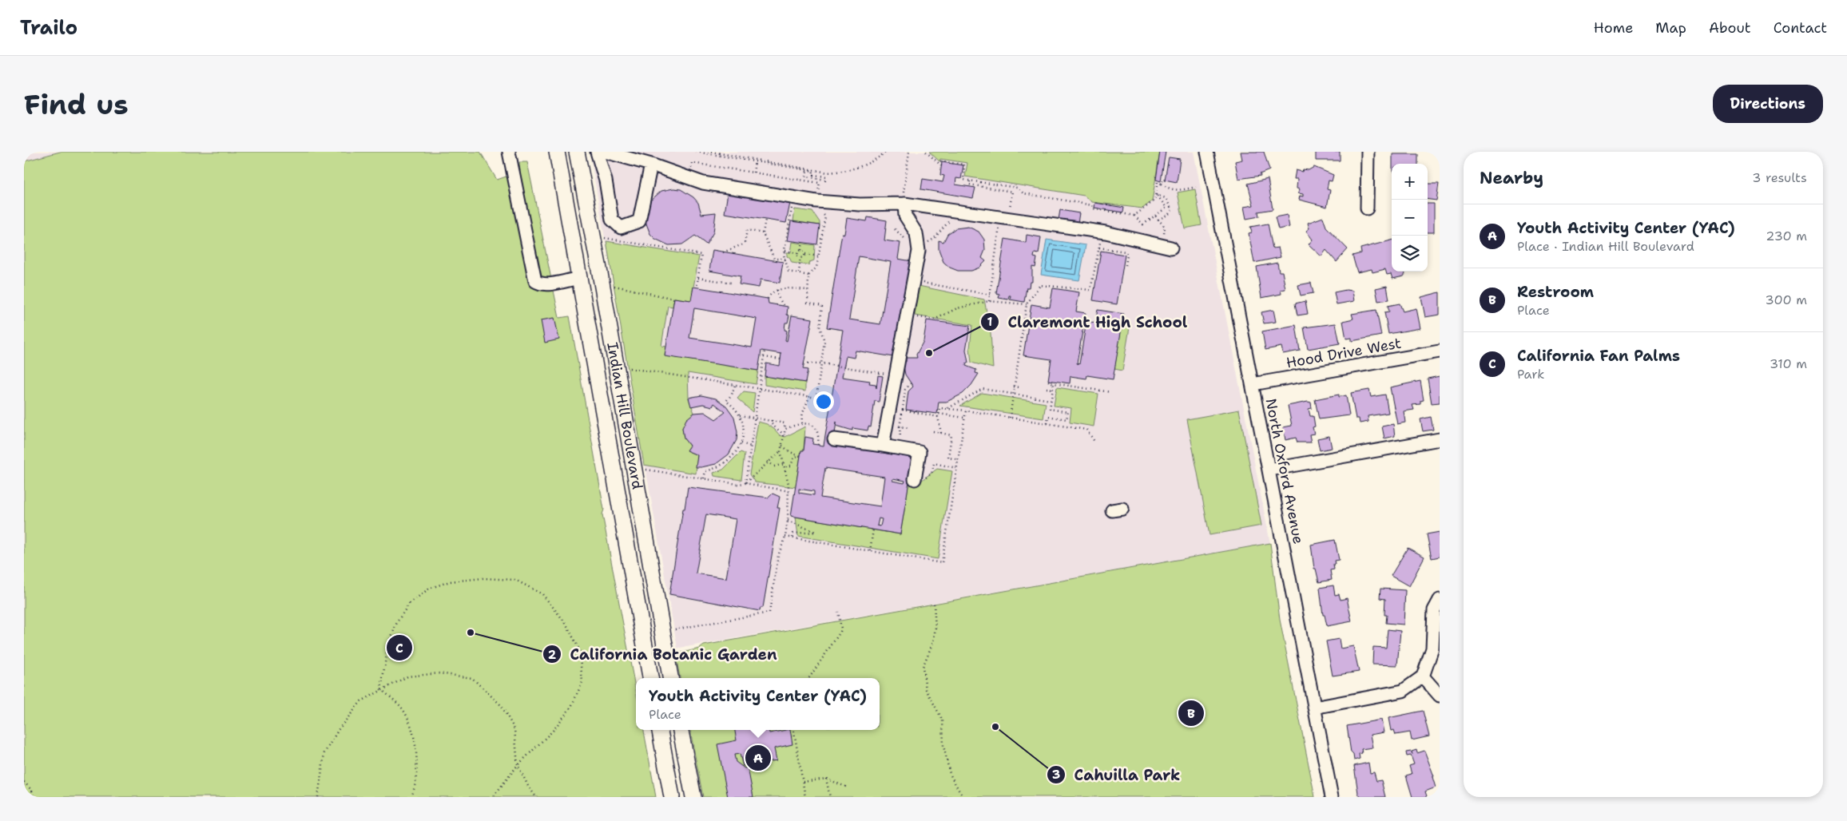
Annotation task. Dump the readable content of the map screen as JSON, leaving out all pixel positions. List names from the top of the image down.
{
  "streets": {
    "main road": ["Indian Hill Boulevard"],
    "street": ["Hood Drive West", "North Oxford Avenue"]
  },
  "crossings": [
    ["Hood Drive West", "North Oxford Avenue"]
  ],
  "places": ["Claremont High School", "California Botanic Garden", "Cahuilla Park"],
  "page": {
    "header": "Trailo",
    "nav": [
      "Home",
      "Map",
      "About",
      "Contact"
    ],
    "buttons": "Directions",
    "title": "Find us",
    "heading": ["Nearby", "3 results"],
    "map_buttons": ["+", "−"],
    "list": [
      {
        "mark": "A",
        "name": "Youth Activity Center (YAC)",
        "note": "Place · Indian Hill Boulevard",
        "value": "230 m"
      },
      {
        "mark": "B",
        "name": "Restroom",
        "note": "Place",
        "value": "300 m"
      },
      {
        "mark": "C",
        "name": "California Fan Palms",
        "note": "Park",
        "value": "310 m"
      }
    ],
    "pins": ["C", "B", "A"],
    "popup": ["Youth Activity Center (YAC)", "Place"]
  }
}
